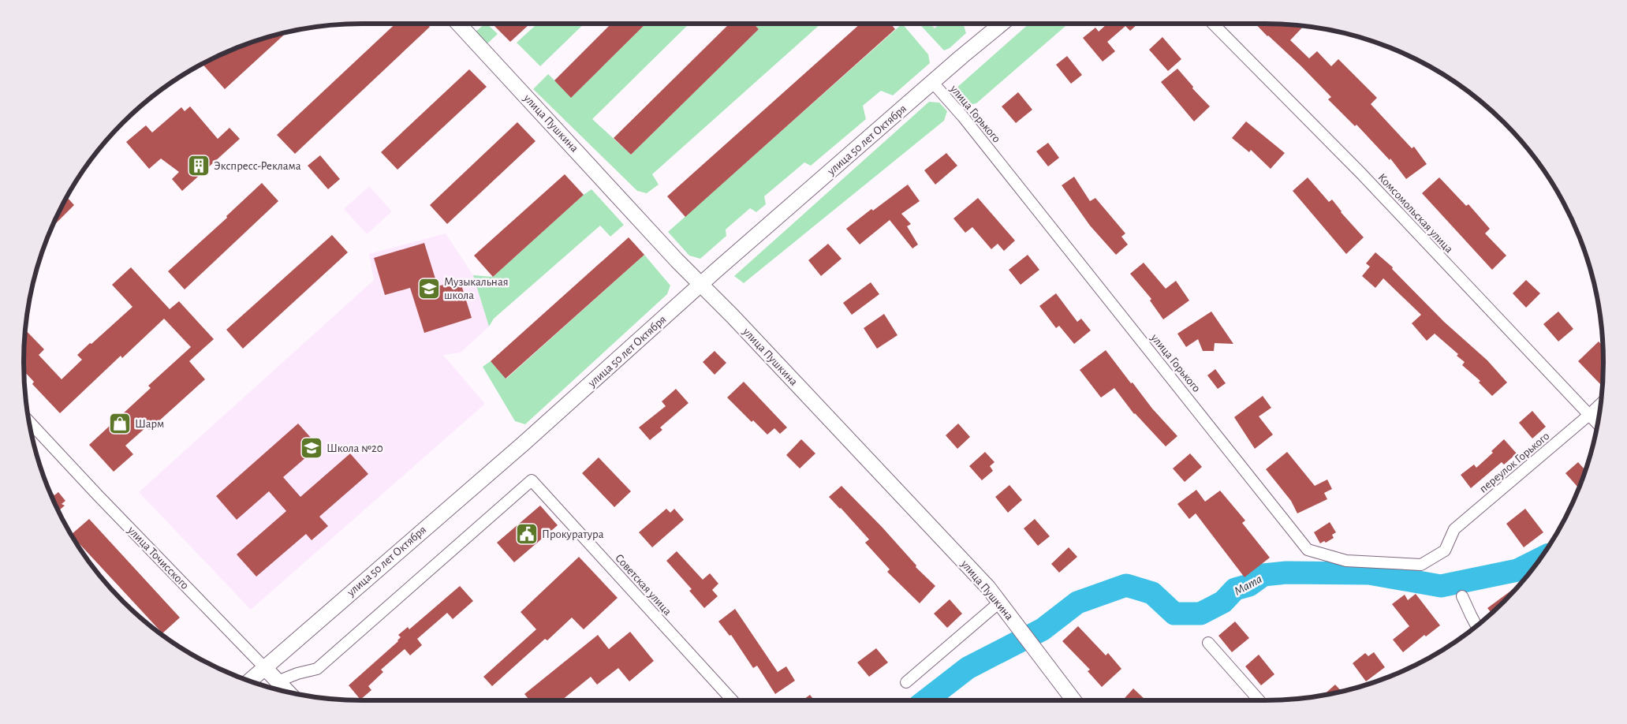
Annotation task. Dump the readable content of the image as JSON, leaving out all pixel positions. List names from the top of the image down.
{
  "streets": {
    "main road": ["улица Пушкина", "улица 50 лет Октября", "улица Точисского"],
    "street": [
      "улица Горького",
      "Комсомольская улица",
      "переулок Горького",
      "Советская улица"
    ]
  },
  "crossings": [
    ["улица Горького", "улица 50 лет Октября"],
    ["улица Горького", "переулок Горького"],
    ["улица Пушкина", "улица 50 лет Октября"],
    ["улица 50 лет Октября", "улица Точисского"],
    ["Комсомольская улица", "переулок Горького"],
    ["улица Точисского", "Советская улица"]
  ],
  "water": ["Мата"],
  "places": {
    "building": ["Экспресс-Реклама"],
    "school or university": ["Музыкальная школа", "Школа №20"],
    "shop": ["Шарм"],
    "public building": ["Прокуратура"]
  }
}
